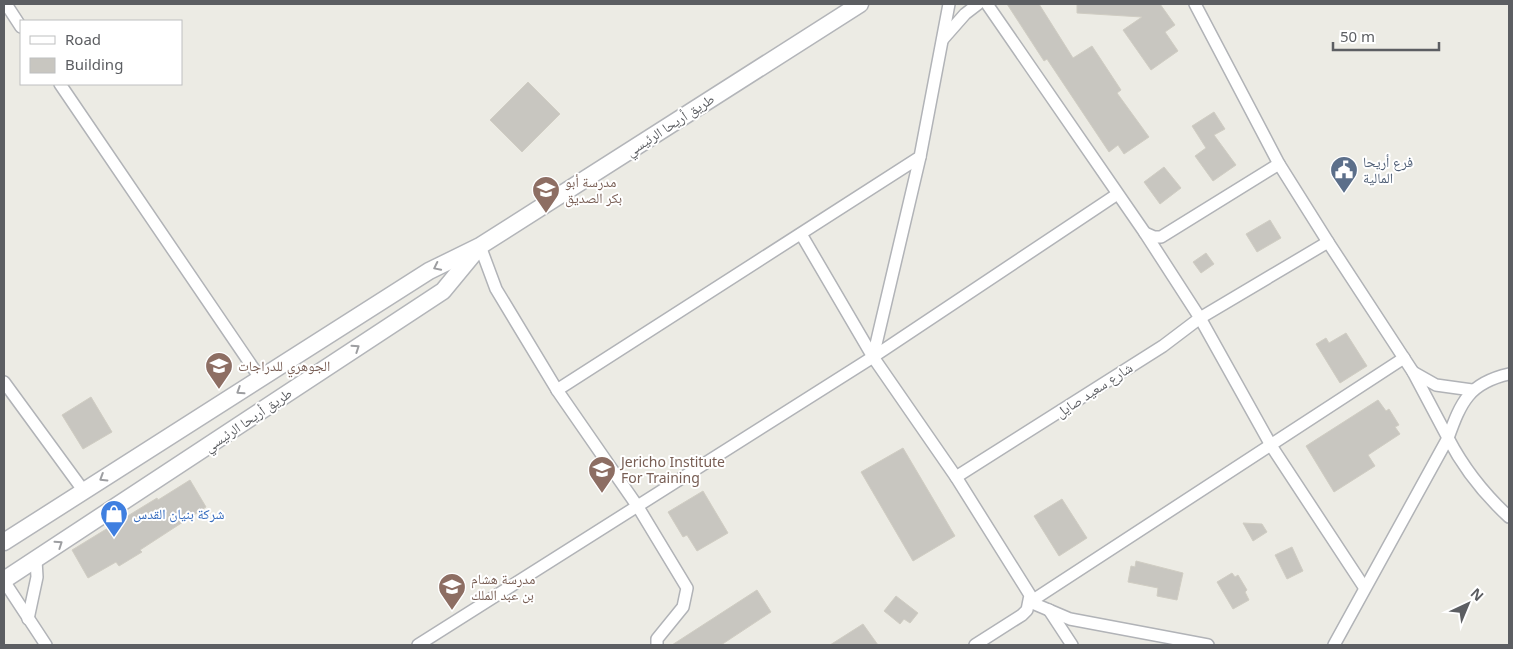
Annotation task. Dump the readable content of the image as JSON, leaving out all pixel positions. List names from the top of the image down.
{
  "streets": {
    "main road": ["طريق أريحا الرئيسي"],
    "street": ["شارع سعيد صايل"]
  },
  "places": {
    "public building": ["فرع أريحا المالية"],
    "school or university": [
      "مدرسة أبو بكر الصديق",
      "الجوهري للدراجات",
      "Jericho Institute For Training",
      "مدرسة هشام بن عبد الملك"
    ],
    "shop": ["شركة بنيان القدس"]
  },
  "legend": ["Road", "Building"],
  "scale_bar": "50 m",
  "north": "top right"
}
